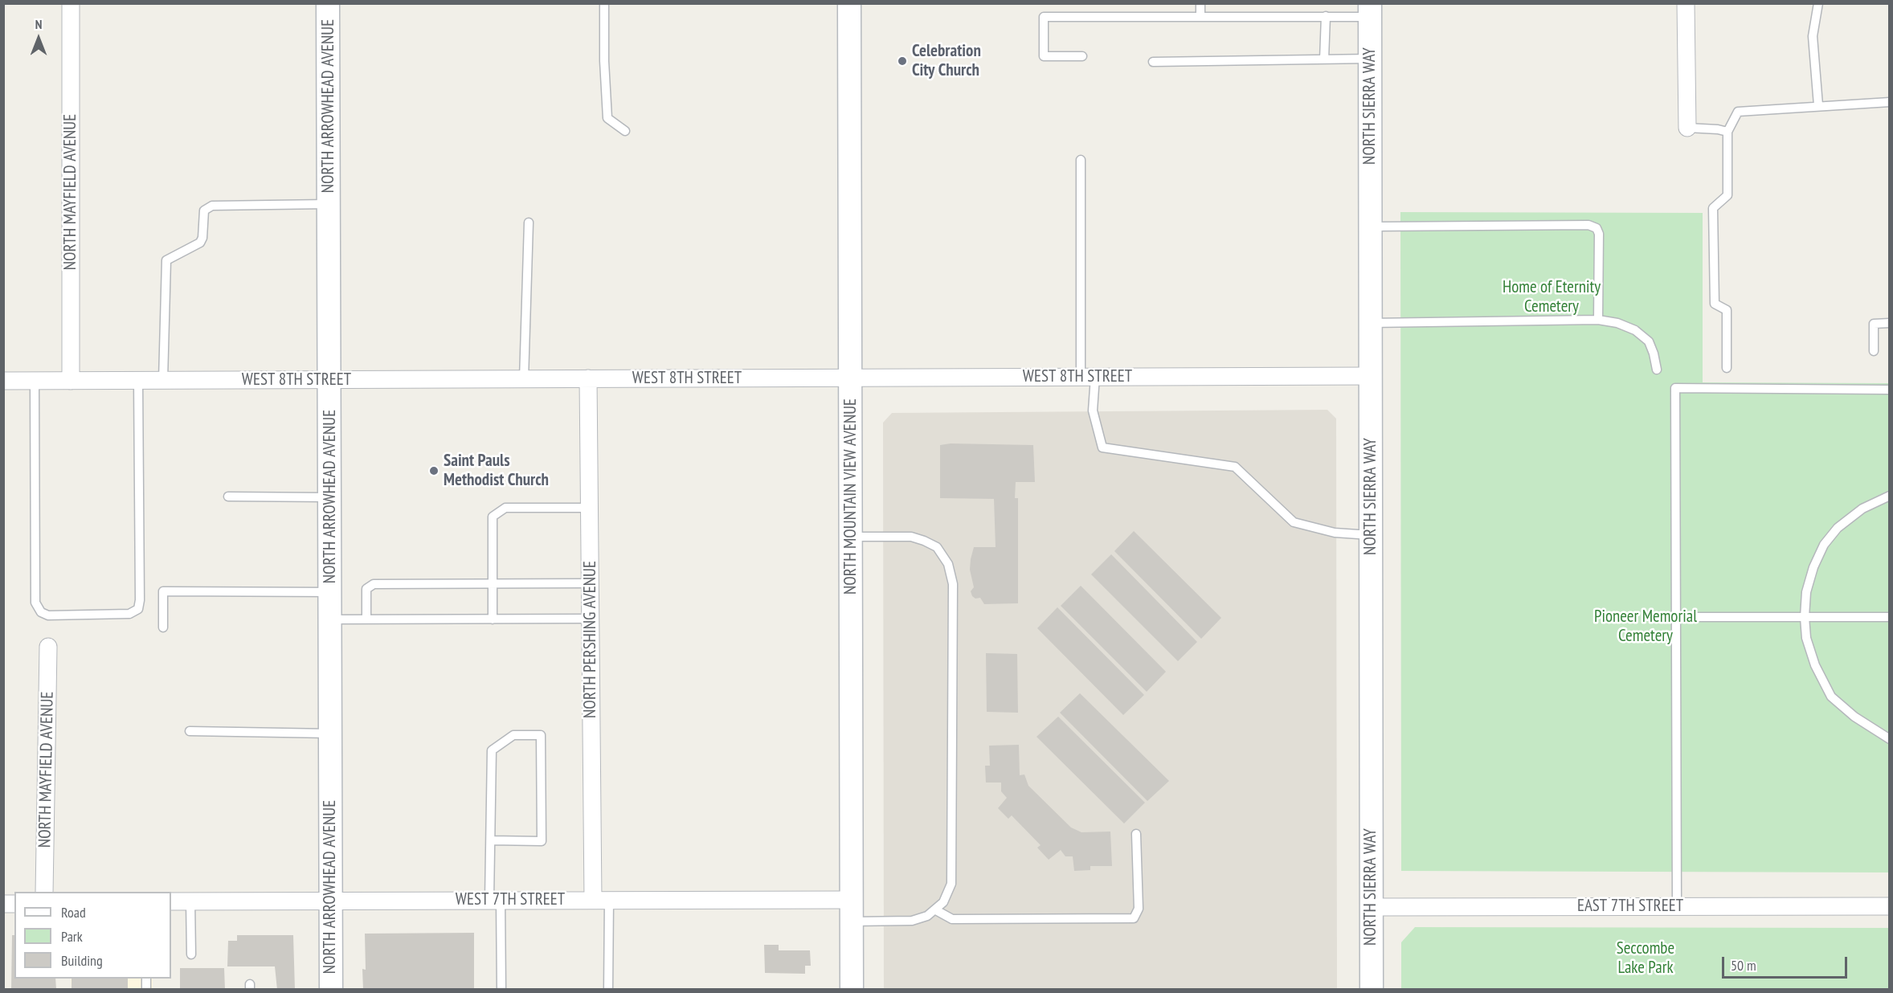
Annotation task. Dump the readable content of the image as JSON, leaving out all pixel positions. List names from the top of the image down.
{
  "streets": {
    "street": [
      "NORTH ARROWHEAD AVENUE",
      "NORTH SIERRA WAY",
      "NORTH MAYFIELD AVENUE",
      "WEST 8TH STREET",
      "NORTH MOUNTAIN VIEW AVENUE",
      "NORTH PERSHING AVENUE",
      "WEST 7TH STREET",
      "EAST 7TH STREET"
    ]
  },
  "crossings": [
    ["NORTH ARROWHEAD AVENUE", "WEST 8TH STREET"],
    ["NORTH ARROWHEAD AVENUE", "WEST 7TH STREET"],
    ["NORTH SIERRA WAY", "WEST 8TH STREET"],
    ["NORTH SIERRA WAY", "EAST 7TH STREET"],
    ["NORTH MAYFIELD AVENUE", "WEST 8TH STREET"],
    ["WEST 8TH STREET", "NORTH MOUNTAIN VIEW AVENUE"],
    ["WEST 8TH STREET", "NORTH PERSHING AVENUE"],
    ["NORTH MOUNTAIN VIEW AVENUE", "WEST 7TH STREET"],
    ["NORTH PERSHING AVENUE", "WEST 7TH STREET"]
  ],
  "parks": ["Home of Eternity Cemetery", "Pioneer Memorial Cemetery", "Seccombe Lake Park"],
  "places": ["Celebration City Church", "Saint Pauls Methodist Church"],
  "legend": ["Road", "Park", "Building"],
  "scale_bar": "50 m",
  "north": "top"
}
